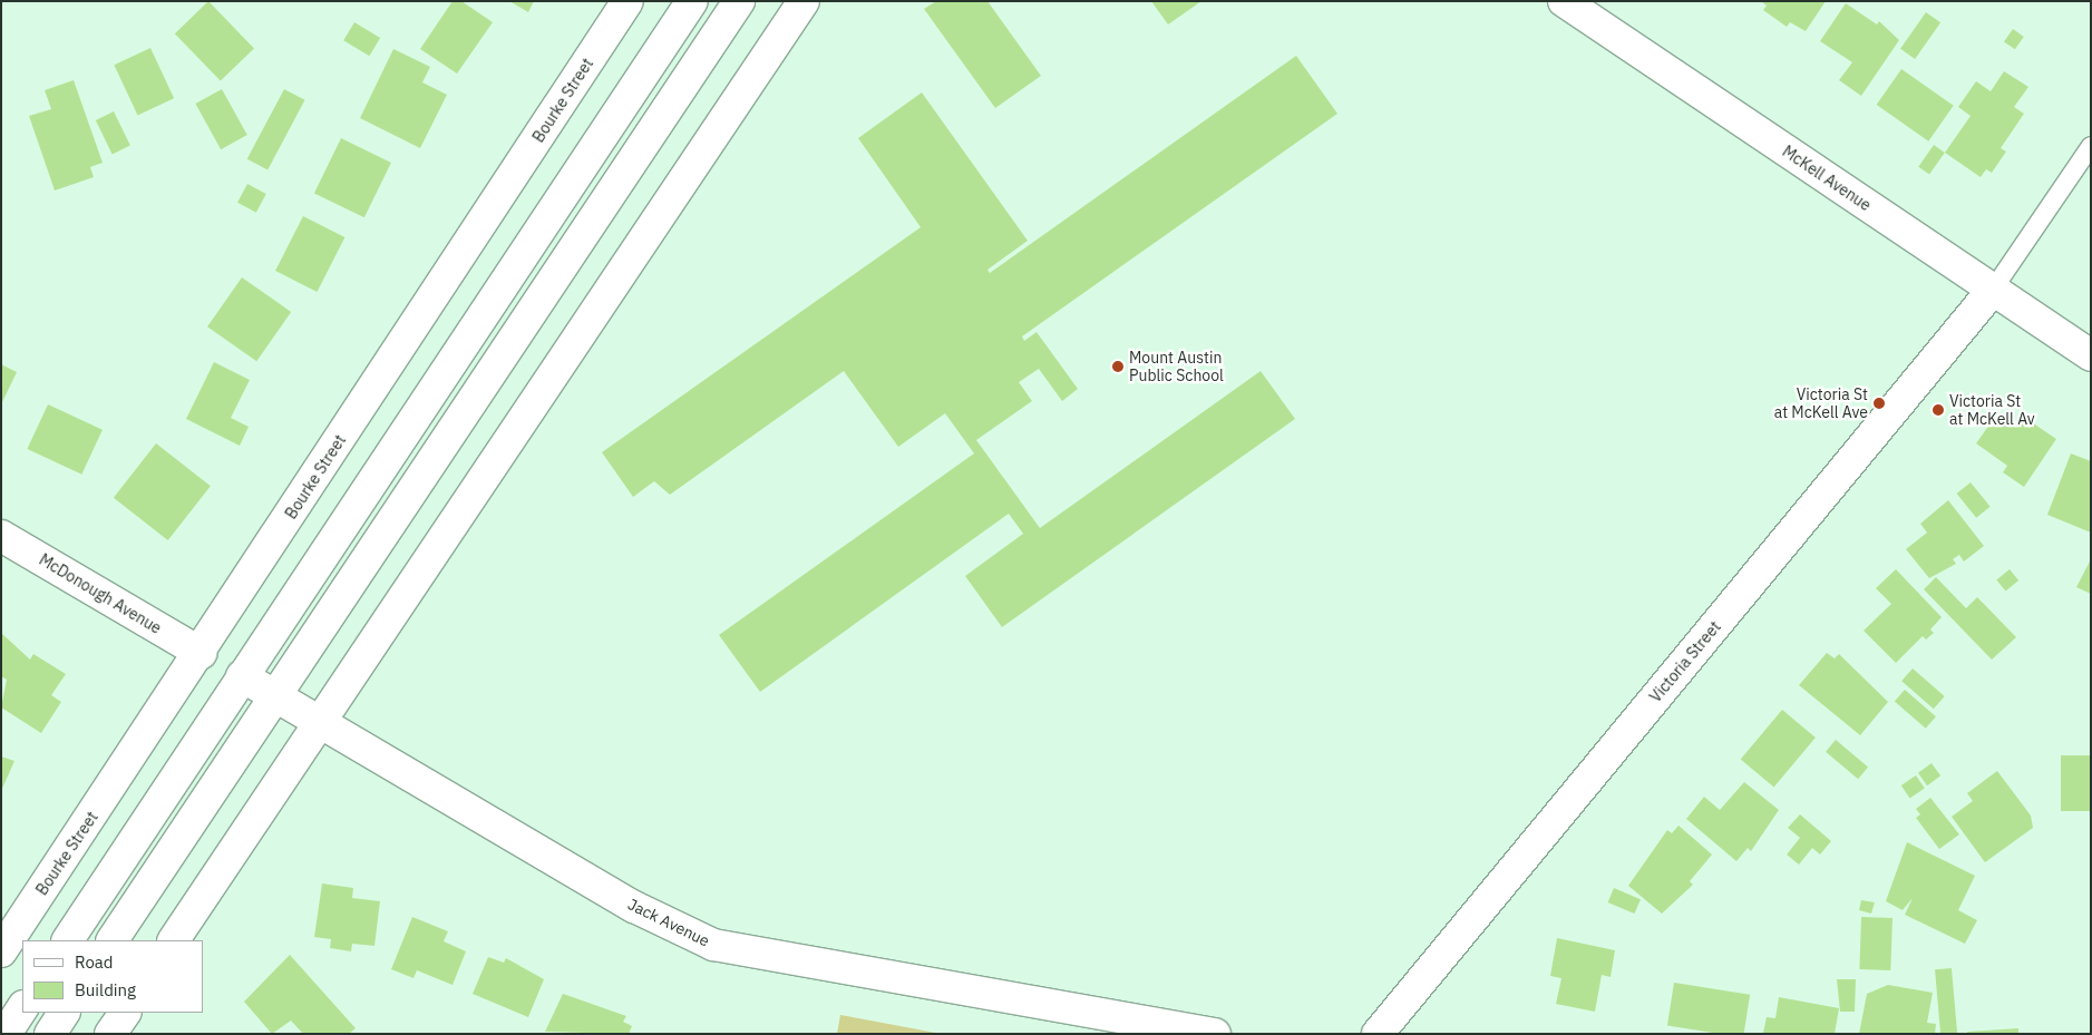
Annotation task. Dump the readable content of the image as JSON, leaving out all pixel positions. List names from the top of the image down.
{
  "streets": {
    "street": [
      "Bourke Street",
      "McKell Avenue",
      "McDonough Avenue",
      "Victoria Street",
      "Jack Avenue"
    ]
  },
  "crossings": [
    ["Bourke Street", "McDonough Avenue"],
    ["McKell Avenue", "Victoria Street"]
  ],
  "places": ["Mount Austin Public School", "Victoria St at McKell Ave", "Victoria St at McKell Av"],
  "legend": ["Road", "Building"]
}
